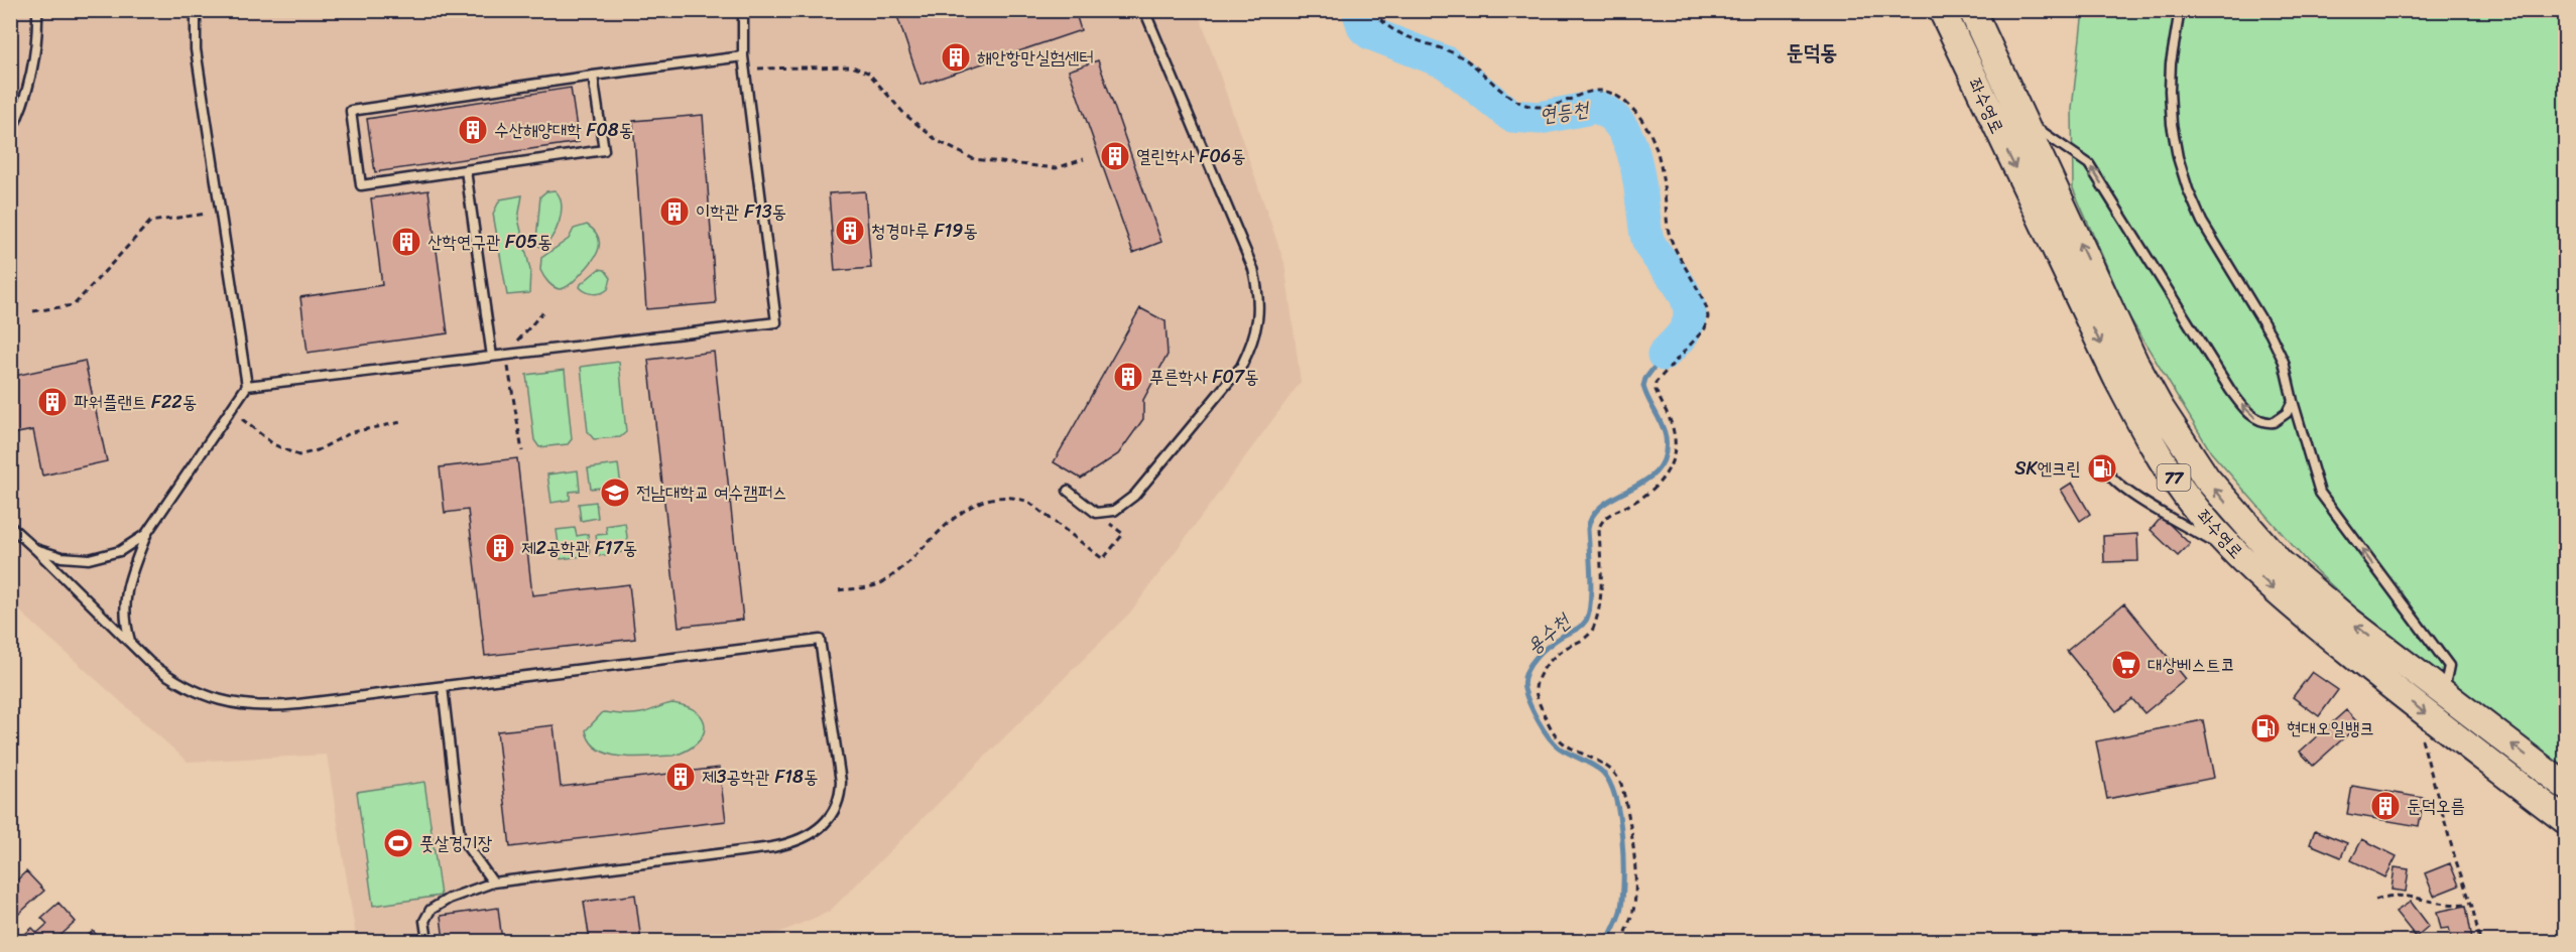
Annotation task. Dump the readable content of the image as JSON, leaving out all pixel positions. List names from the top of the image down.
{
  "streets": {
    "main road": ["좌수영로", "77"]
  },
  "districts": ["둔덕동"],
  "water": ["연등천", "용수천"],
  "places": {
    "building": [
      "해안항만실험센터",
      "수산해양대학 F08동",
      "열린학사 F06동",
      "이학관 F13동",
      "청경마루 F19동",
      "산학연구관 F05동",
      "푸른학사 F07동",
      "파워플랜트 F22동",
      "제2공학관 F17동",
      "제3공학관 F18동",
      "둔덕오름"
    ],
    "fuel station": ["SK엔크린", "현대오일뱅크"],
    "school or university": ["전남대학교 여수캠퍼스"],
    "supermarket": ["대상베스트코"],
    "sports": ["풋살경기장"]
  }
}
